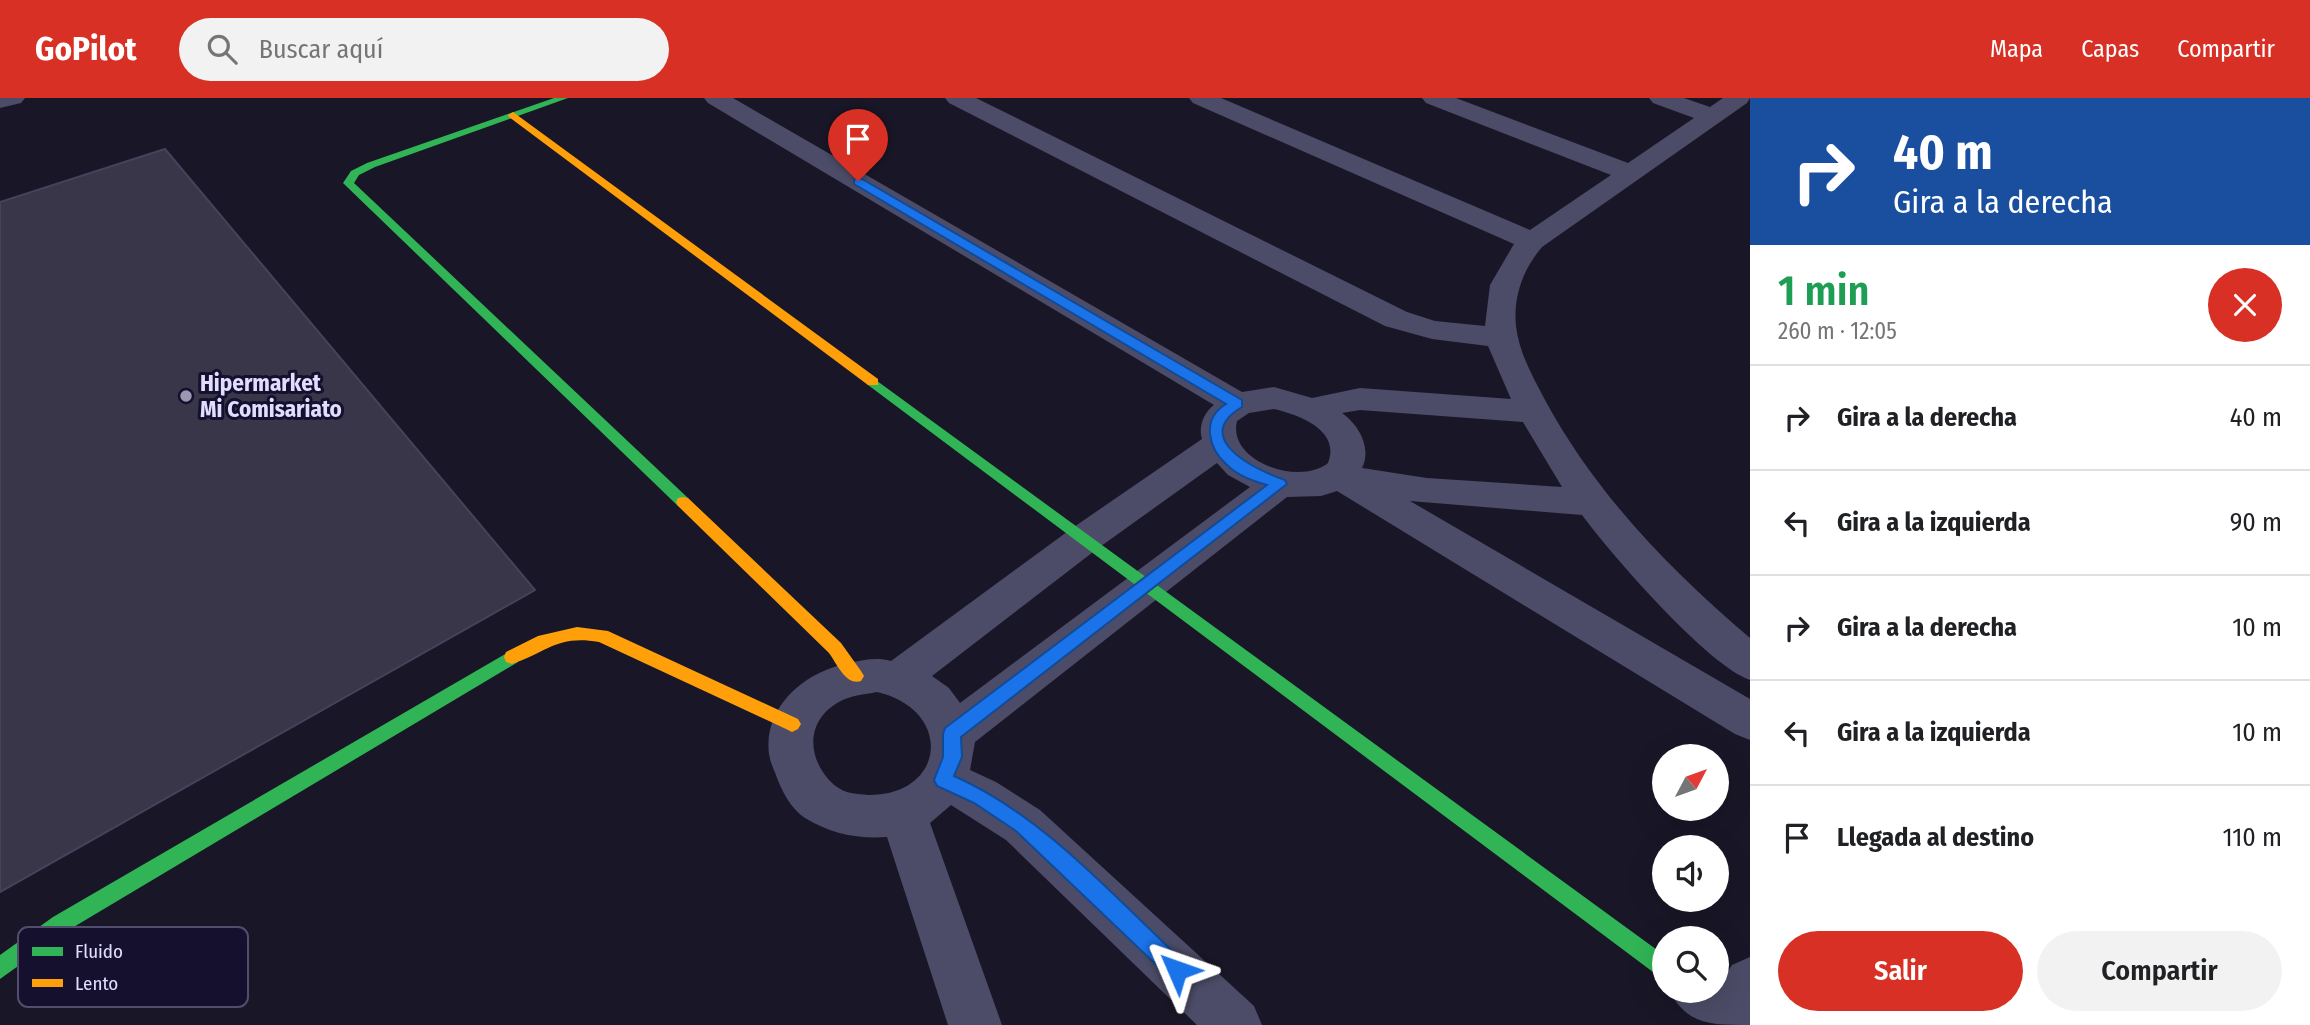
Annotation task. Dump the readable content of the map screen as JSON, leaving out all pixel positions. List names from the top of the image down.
{
  "places": ["Hipermarket Mi Comisariato"],
  "legend": ["Fluido", "Lento"],
  "north": "top right",
  "page": {
    "header": "GoPilot",
    "search": "Buscar aquí",
    "nav": ["Mapa", "Capas", "Compartir"],
    "turn": ["40 m", "Gira a la derecha"],
    "heading": ["1 min", "260 m · 12:05"],
    "list": [
      {
        "name": "Gira a la derecha",
        "value": "40 m"
      },
      {
        "name": "Gira a la izquierda",
        "value": "90 m"
      },
      {
        "name": "Gira a la derecha",
        "value": "10 m"
      },
      {
        "name": "Gira a la izquierda",
        "value": "10 m"
      },
      {
        "name": "Llegada al destino",
        "value": "110 m"
      }
    ],
    "buttons": ["Salir", "Compartir"]
  }
}
